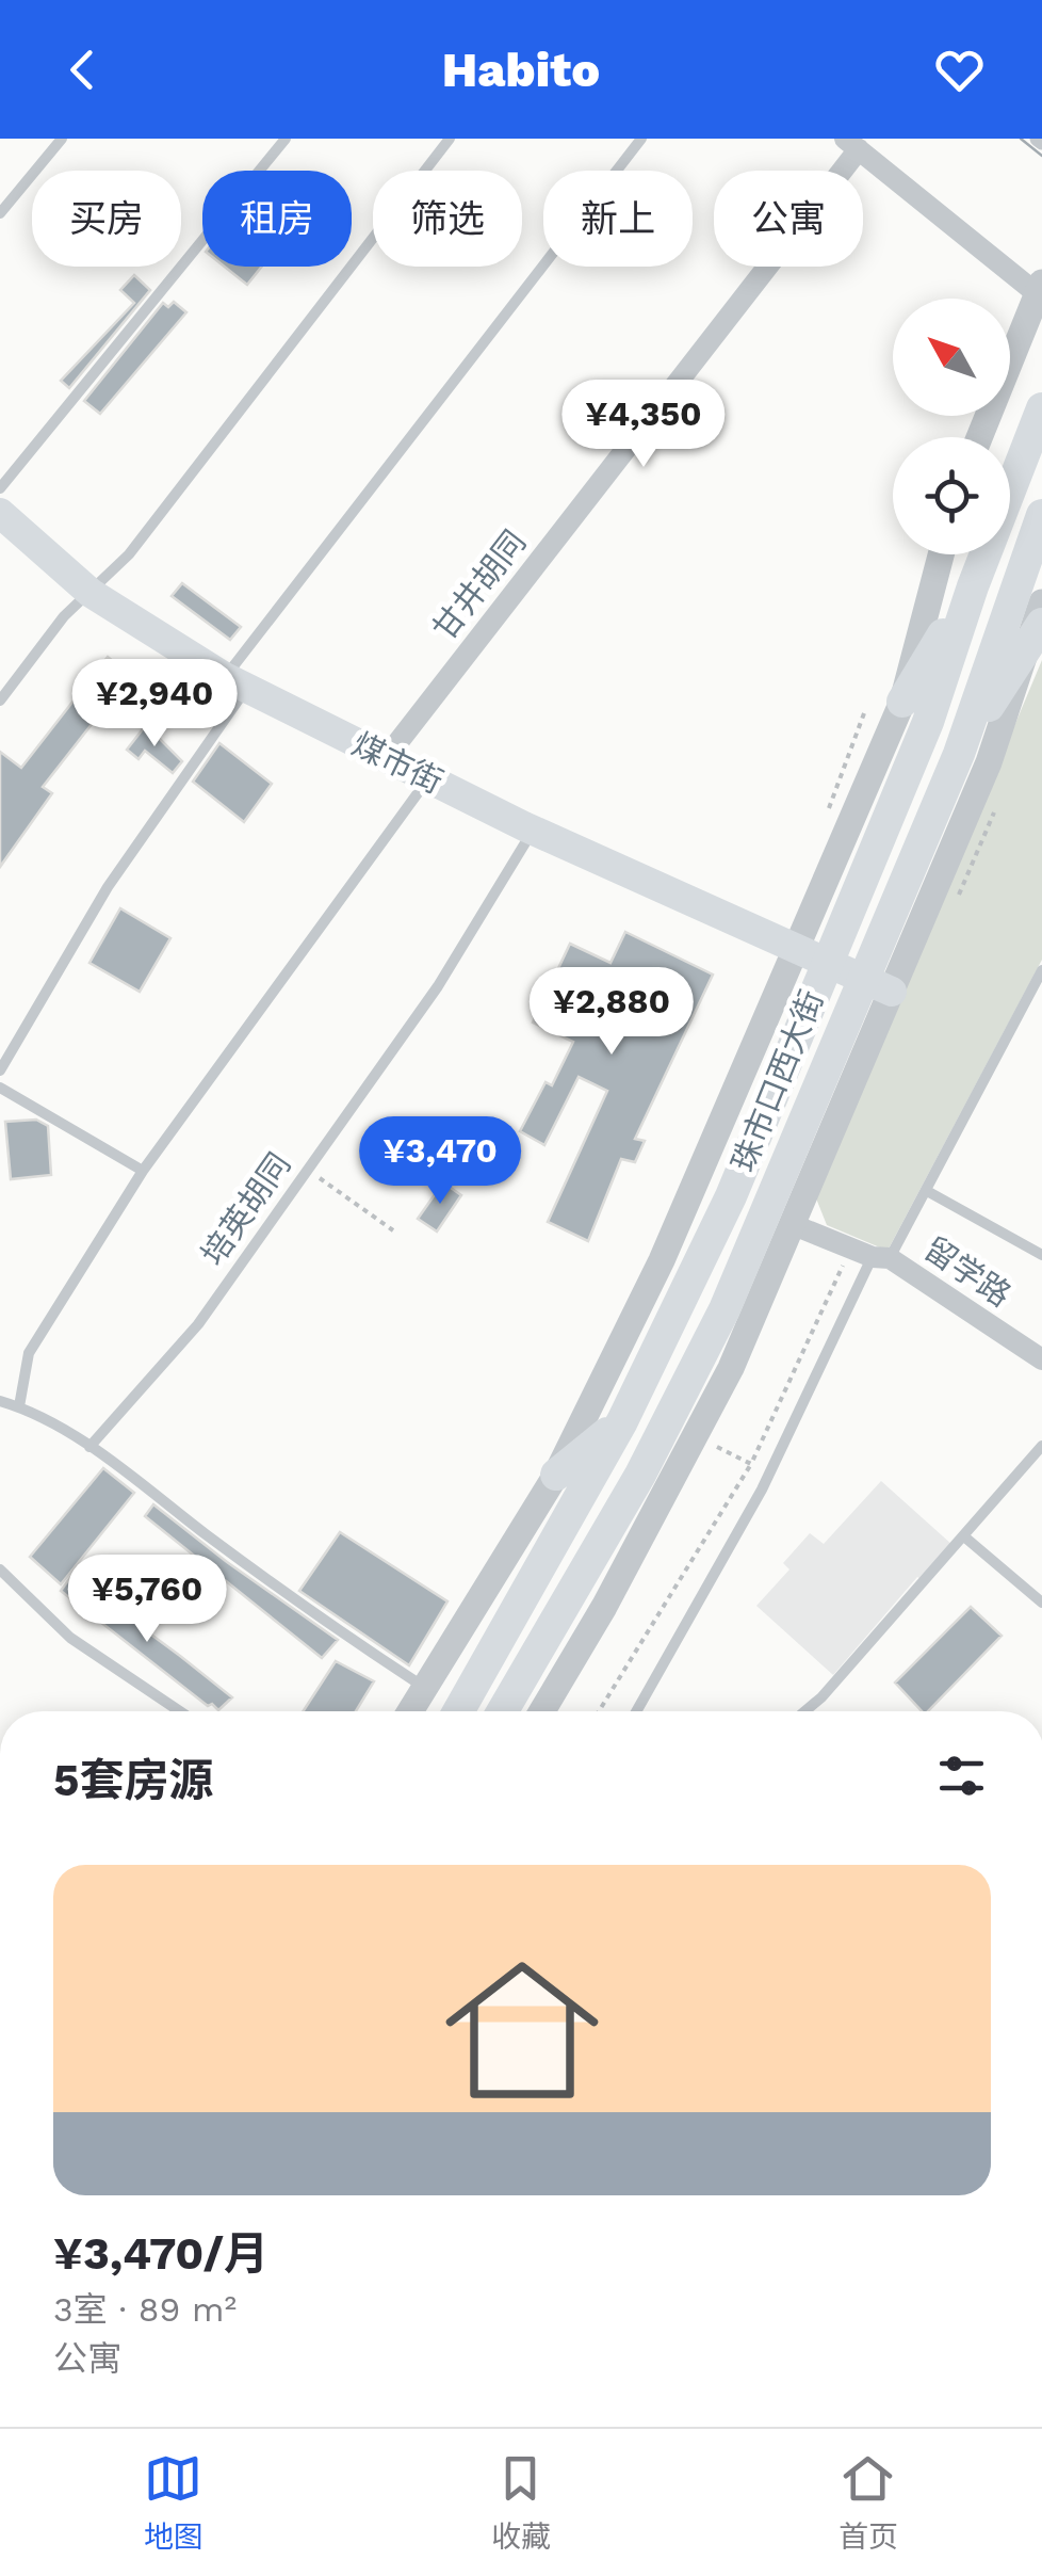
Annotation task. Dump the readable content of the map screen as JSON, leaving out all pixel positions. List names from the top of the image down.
{
  "streets": {
    "main road": ["煤市街", "珠市口西大街"],
    "street": ["甘井胡同", "留学路"],
    "lane": ["培英胡同"]
  },
  "crossings": [
    ["甘井胡同", "煤市街"],
    ["煤市街", "珠市口西大街"],
    ["煤市街", "培英胡同"],
    ["珠市口西大街", "留学路"]
  ],
  "north": "top left",
  "page": {
    "header": "Habito",
    "chip": [
      "买房",
      "租房",
      "筛选",
      "新上",
      "公寓"
    ],
    "price": [
      "¥4,350",
      "¥2,940",
      "¥2,880",
      "¥3,470",
      "¥5,760"
    ],
    "heading": "5套房源",
    "list": [
      {
        "name": "¥3,470/月",
        "note": "3室 · 89 m² · 公寓"
      }
    ],
    "tabs": ["地图", "收藏", "首页"]
  }
}
